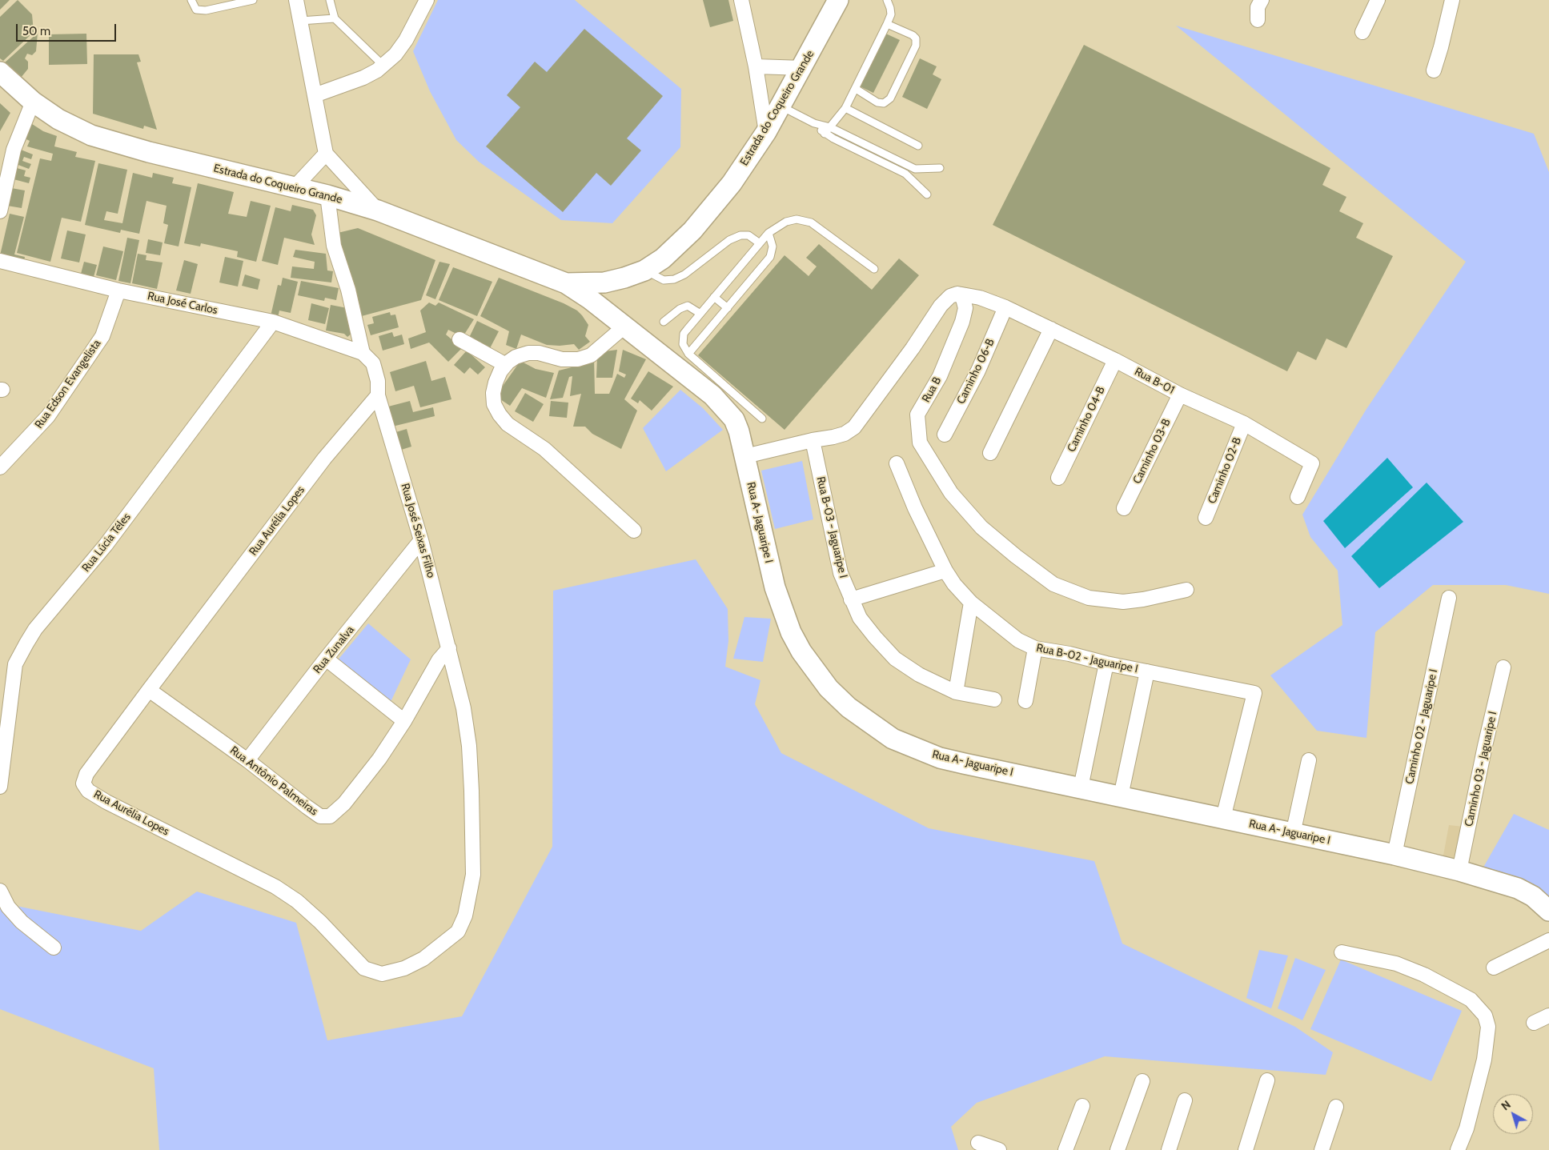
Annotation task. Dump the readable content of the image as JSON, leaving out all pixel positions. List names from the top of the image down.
{
  "streets": {
    "main road": ["Estrada do Coqueiro Grande", "Rua A- Jaguaripe I"],
    "street": [
      "Rua José Carlos",
      "Caminho 06-B",
      "Rua B-01",
      "Rua Edson Evangelista",
      "Rua B",
      "Caminho 04-B",
      "Caminho 03-B",
      "Caminho 02-B",
      "Rua Aurélia Lopes",
      "Rua B-03 - Jaguaripe I",
      "Rua José Seixas Filho",
      "Rua Lúcia Téles",
      "Rua Zunalva",
      "Rua B-02 - Jaguaripe I",
      "Caminho 02 - Jaguaripe I",
      "Caminho 03 - Jaguaripe I",
      "Rua Antônio Palmeiras"
    ]
  },
  "crossings": [
    ["Estrada do Coqueiro Grande", "Rua A- Jaguaripe I"],
    ["Estrada do Coqueiro Grande", "Rua José Seixas Filho"],
    ["Rua José Carlos", "Rua Edson Evangelista"],
    ["Rua José Carlos", "Rua José Seixas Filho"],
    ["Rua José Carlos", "Rua Lúcia Téles"],
    ["Caminho 06-B", "Rua B-01"],
    ["Rua B-01", "Rua B"],
    ["Rua B-01", "Caminho 04-B"],
    ["Rua B-01", "Caminho 03-B"],
    ["Rua B-01", "Caminho 02-B"],
    ["Rua Aurélia Lopes", "Rua José Seixas Filho"],
    ["Rua Aurélia Lopes", "Rua Antônio Palmeiras"],
    ["Rua A- Jaguaripe I", "Rua B-02 - Jaguaripe I"],
    ["Rua A- Jaguaripe I", "Caminho 02 - Jaguaripe I"],
    ["Rua A- Jaguaripe I", "Caminho 03 - Jaguaripe I"],
    ["Rua José Seixas Filho", "Rua Zunalva"],
    ["Rua José Seixas Filho", "Rua Antônio Palmeiras"],
    ["Rua Zunalva", "Rua Antônio Palmeiras"]
  ],
  "scale_bar": "50 m",
  "north": "top left"
}
